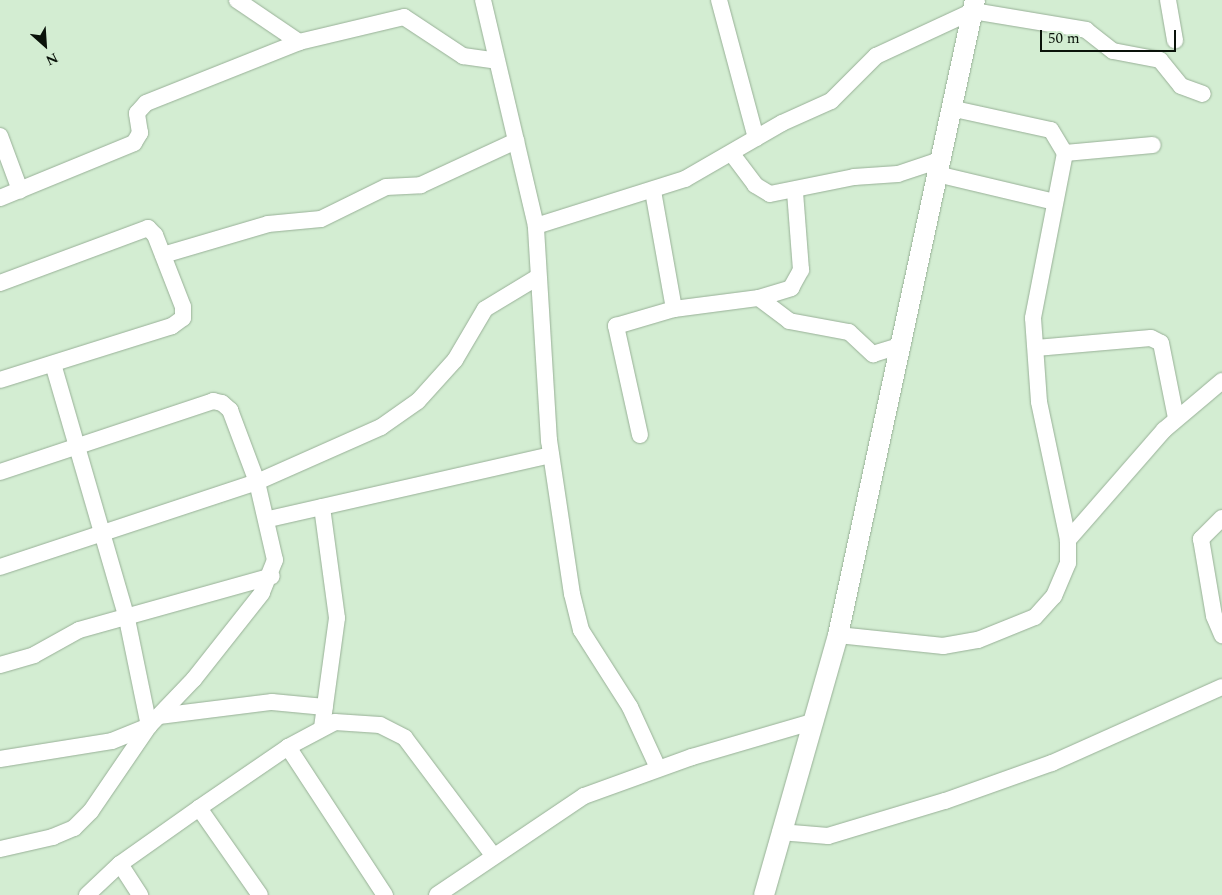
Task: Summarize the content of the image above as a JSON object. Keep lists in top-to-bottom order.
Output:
{
  "scale_bar": "50 m",
  "north": "bottom right"
}
